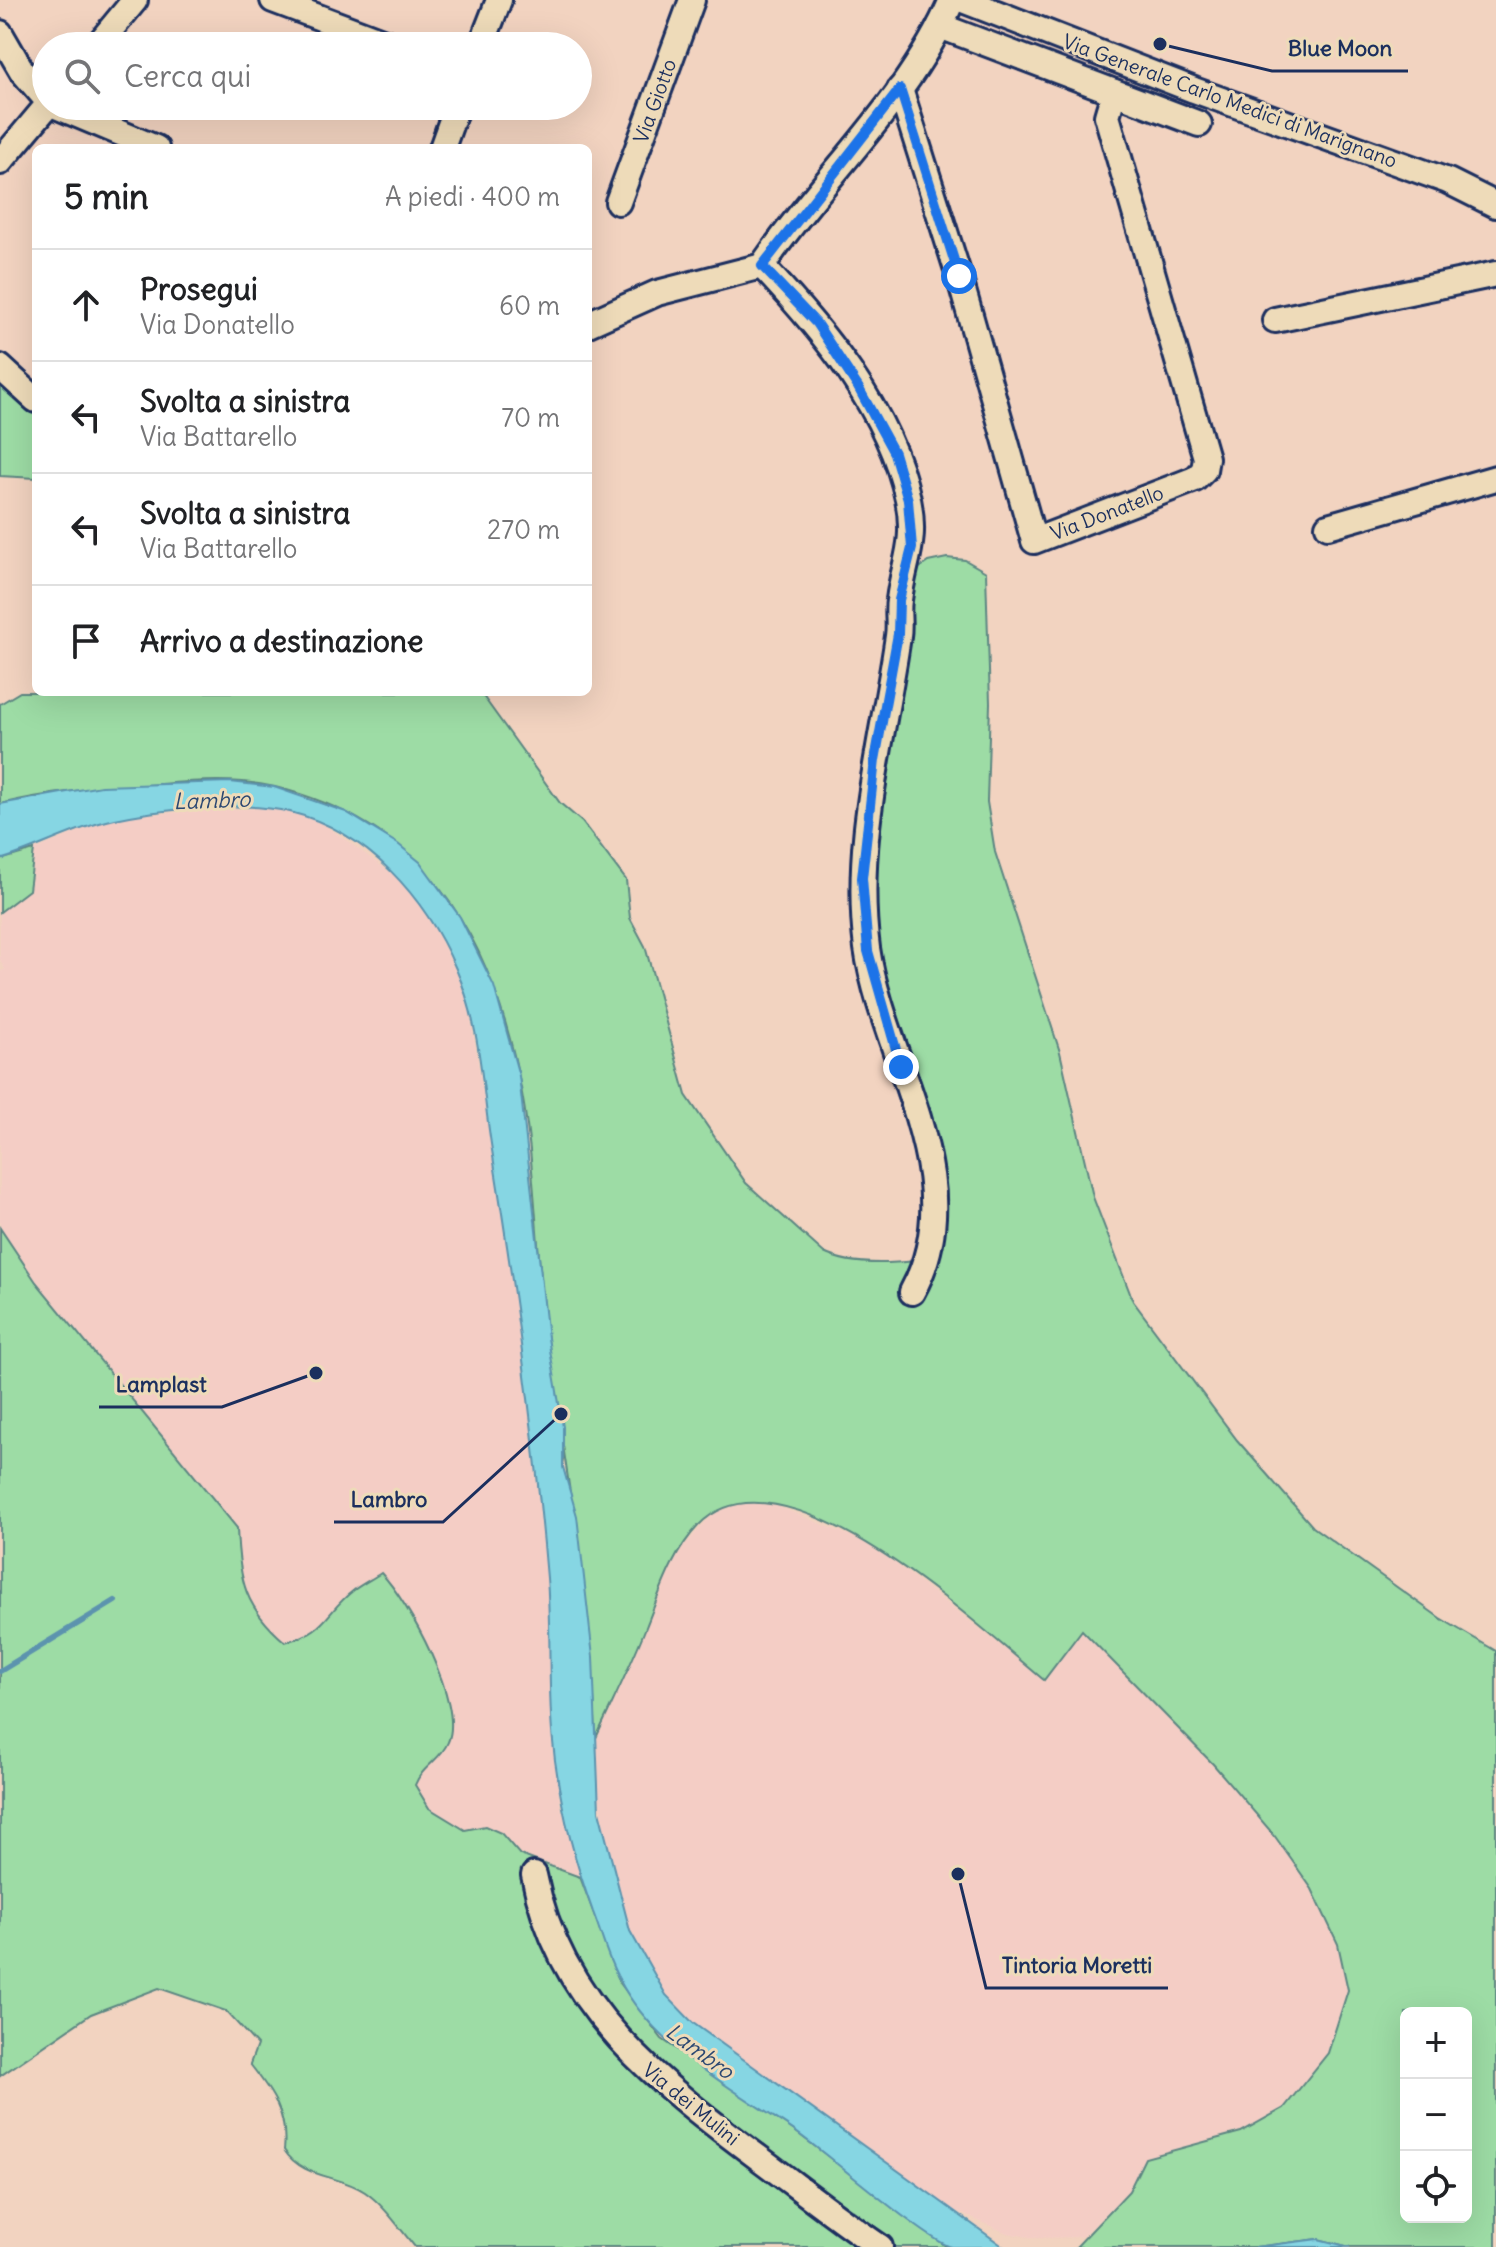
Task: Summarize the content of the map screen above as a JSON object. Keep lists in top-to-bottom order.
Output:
{
  "streets": {
    "street": [
      "Via Giotto",
      "Via Generale Carlo Medici di Marignano",
      "Via Donatello",
      "Via dei Mulini"
    ]
  },
  "crossings": [
    ["Via Generale Carlo Medici di Marignano", "Via Donatello"]
  ],
  "water": ["Lambro"],
  "places": [
    "Blue Moon",
    "Lamplast",
    "Lambro",
    "Tintoria Moretti"
  ],
  "page": {
    "search": "Cerca qui",
    "heading": ["5 min", "A piedi · 400 m"],
    "list": [
      ["Prosegui", "Via Donatello", "60 m"],
      ["Svolta a sinistra", "Via Battarello", "70 m"],
      ["Svolta a sinistra", "Via Battarello", "270 m"],
      "Arrivo a destinazione"
    ],
    "map_buttons": ["+", "−"]
  }
}
